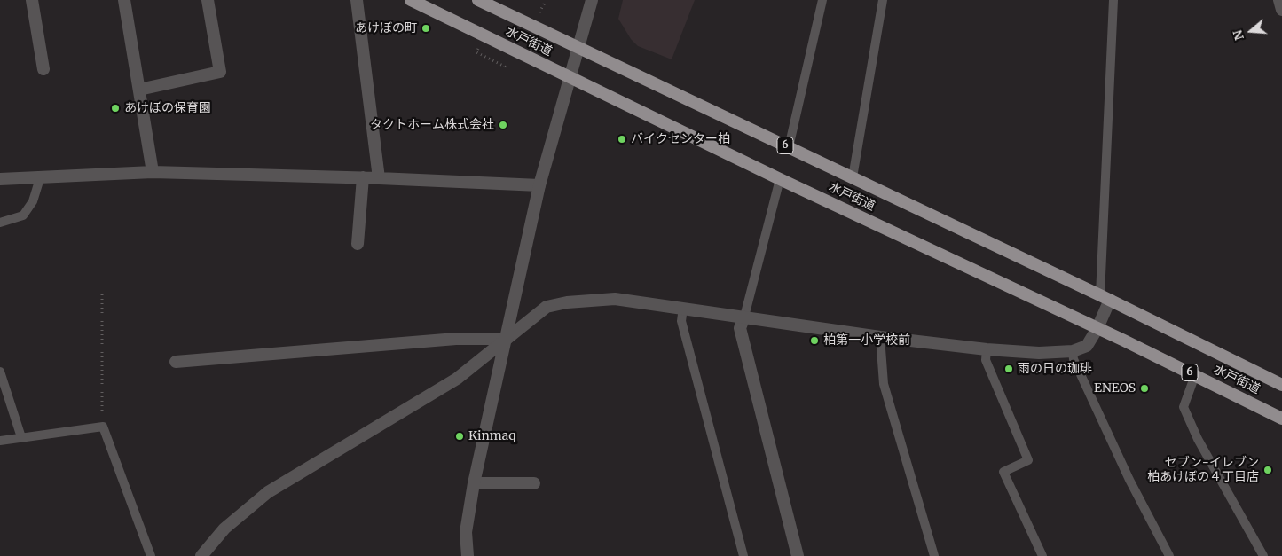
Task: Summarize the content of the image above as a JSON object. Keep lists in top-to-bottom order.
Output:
{
  "streets": {
    "highway": ["水戸街道", "6"]
  },
  "places": [
    "あけぼの町",
    "あけぼの保育園",
    "タクトホーム株式会社",
    "バイクセンター柏",
    "柏第一小学校前",
    "雨の日の珈琲",
    "ENEOS",
    "Kinmaq",
    "セブン-イレブン 柏あけぼの４丁目店"
  ],
  "north": "left"
}
